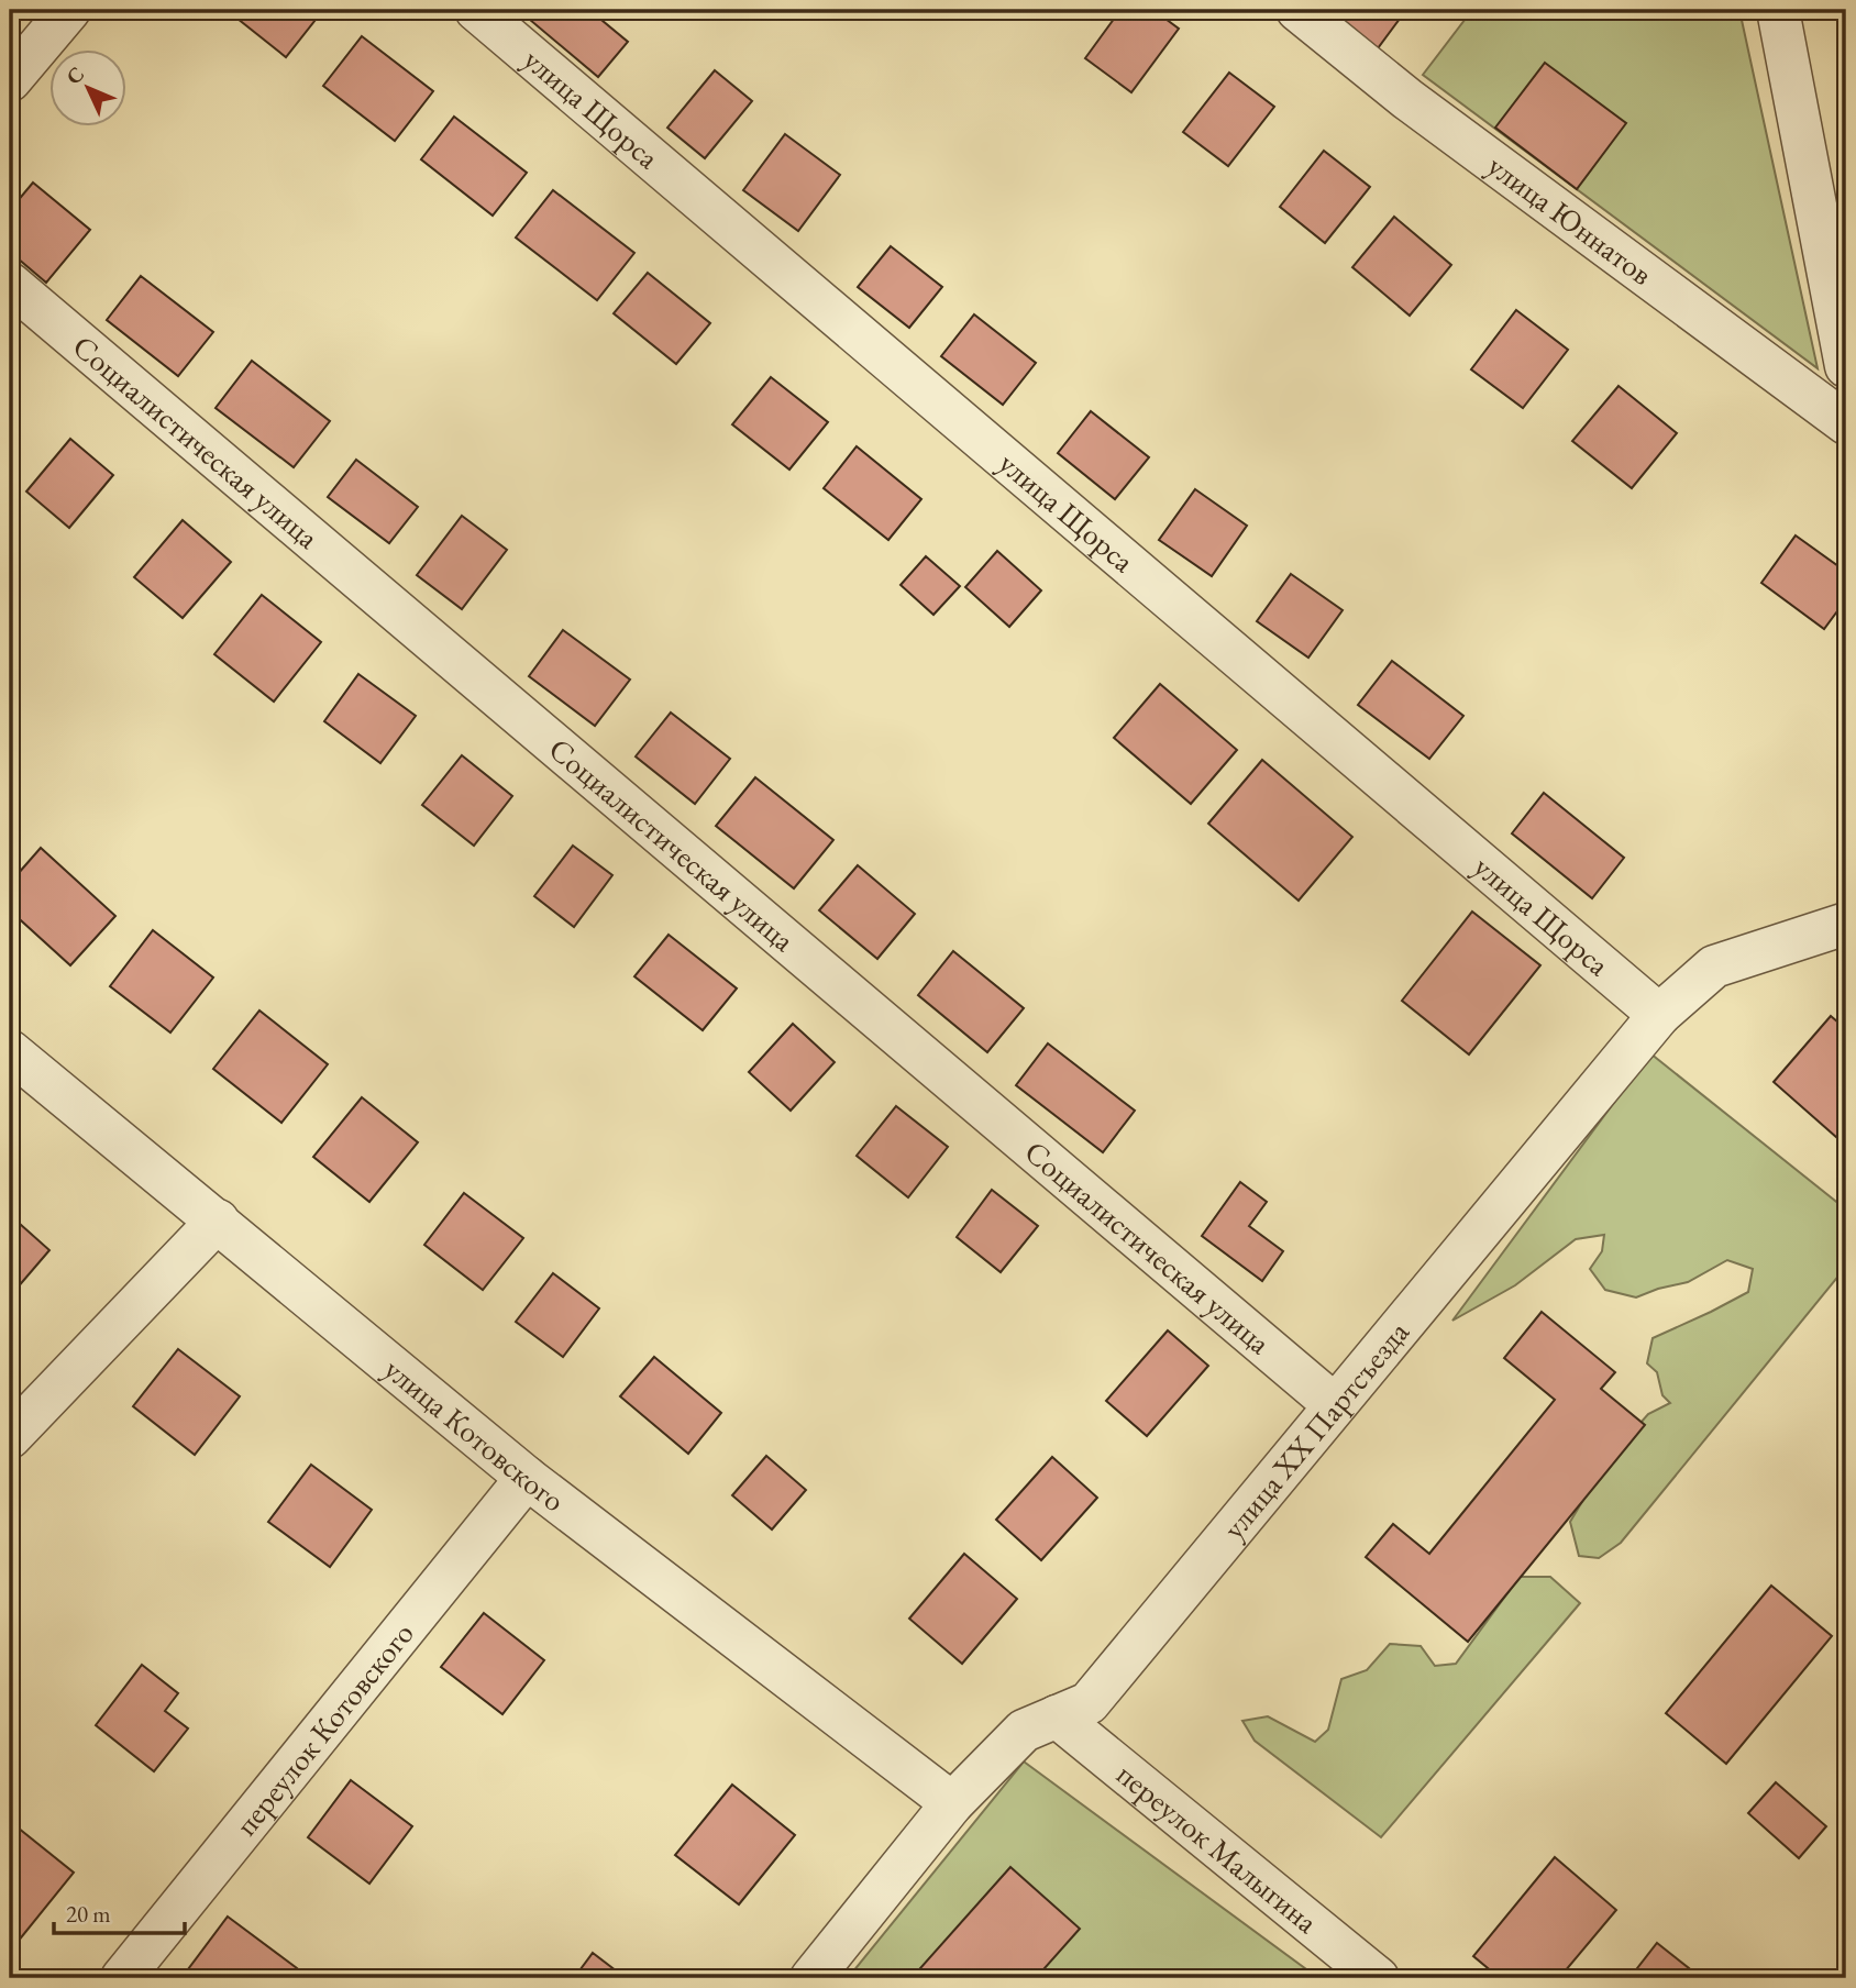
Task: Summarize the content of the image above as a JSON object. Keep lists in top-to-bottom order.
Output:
{
  "streets": {
    "street": [
      "улица Щорса",
      "улица Юннатов",
      "Социалистическая улица",
      "улица XX Партсъезда",
      "улица Котовского",
      "переулок Котовского",
      "переулок Малыгина"
    ]
  },
  "crossings": [
    ["улица Щорса", "улица XX Партсъезда"],
    ["Социалистическая улица", "улица XX Партсъезда"],
    ["улица XX Партсъезда", "улица Котовского"],
    ["улица XX Партсъезда", "переулок Малыгина"],
    ["улица Котовского", "переулок Котовского"]
  ],
  "scale_bar": "20 m",
  "north": "top left"
}
